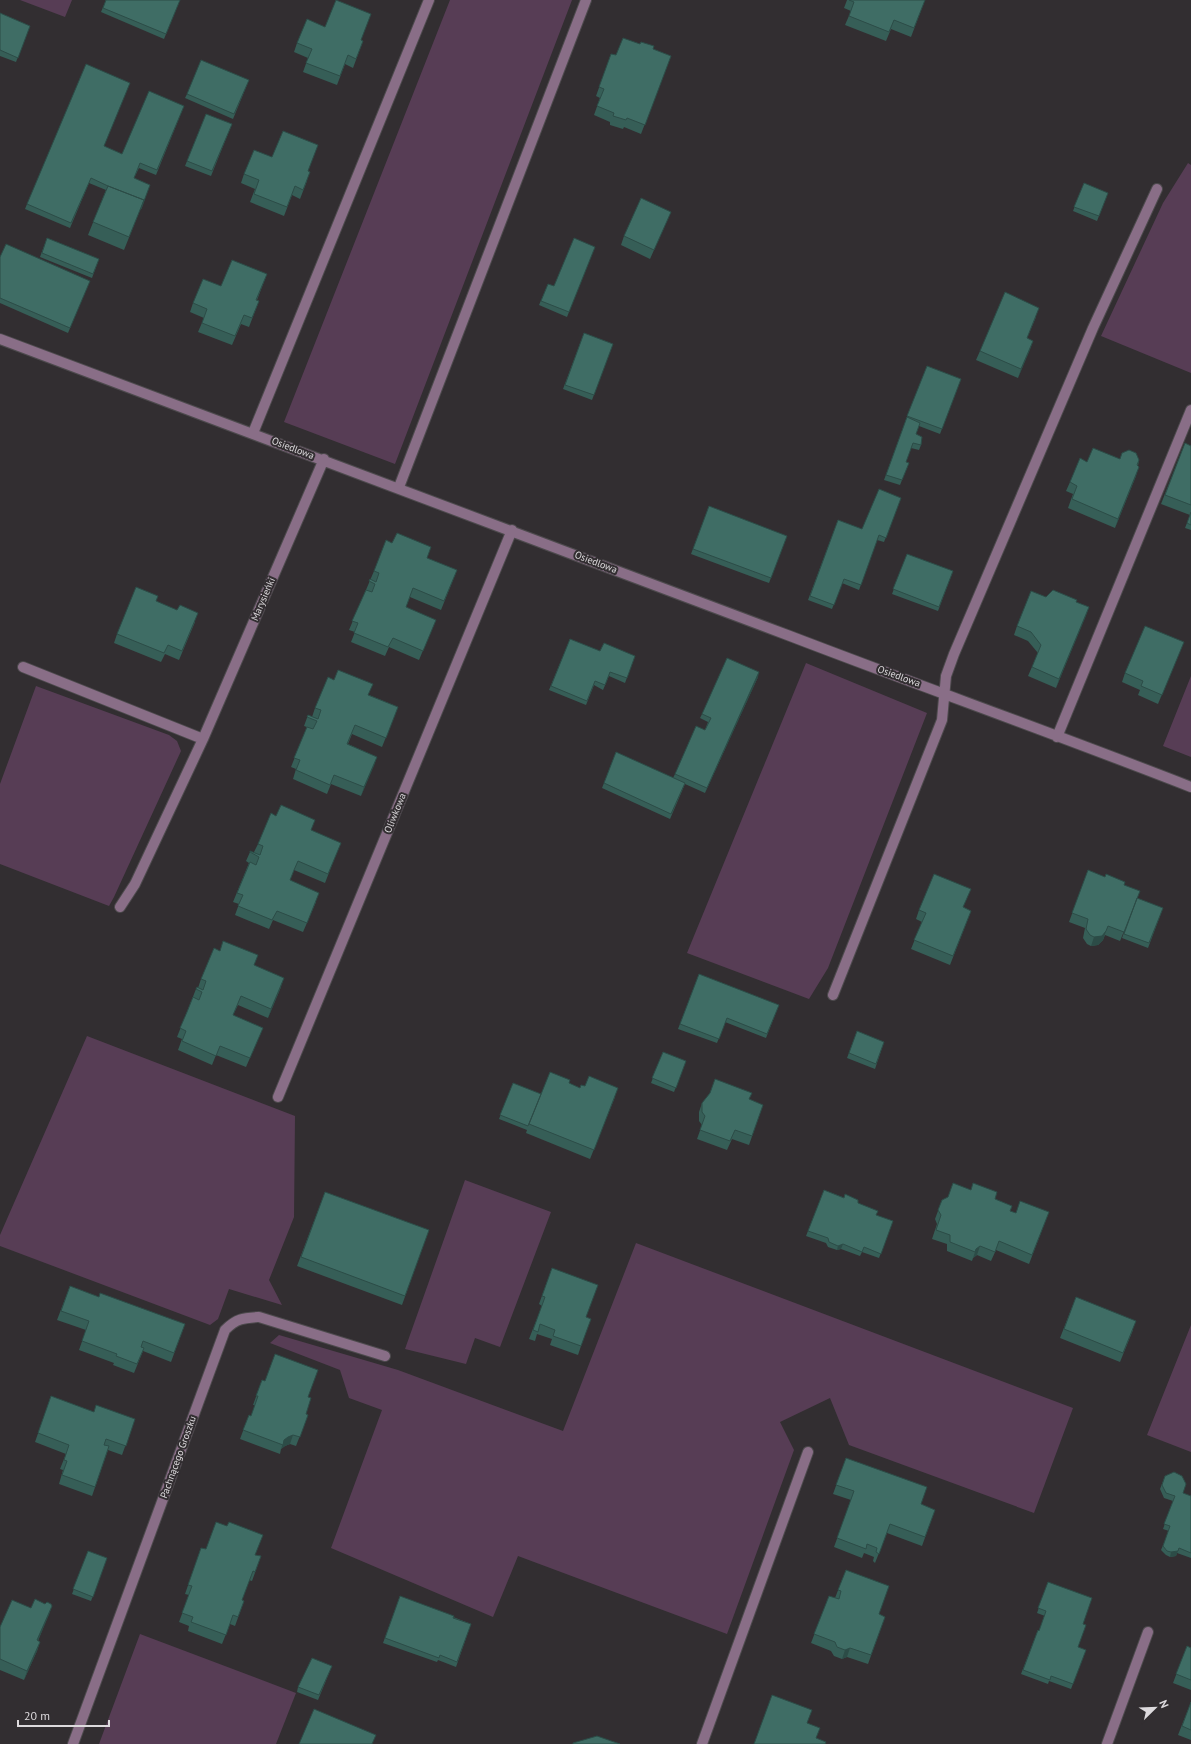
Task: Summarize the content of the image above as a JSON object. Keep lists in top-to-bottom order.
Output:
{
  "streets": {
    "street": [
      "Osiedlowa",
      "Marysieńki",
      "Oliwkowa",
      "Pachnącego Groszku"
    ]
  },
  "crossings": [
    ["Osiedlowa", "Marysieńki"],
    ["Osiedlowa", "Oliwkowa"]
  ],
  "scale_bar": "20 m",
  "north": "top right"
}
